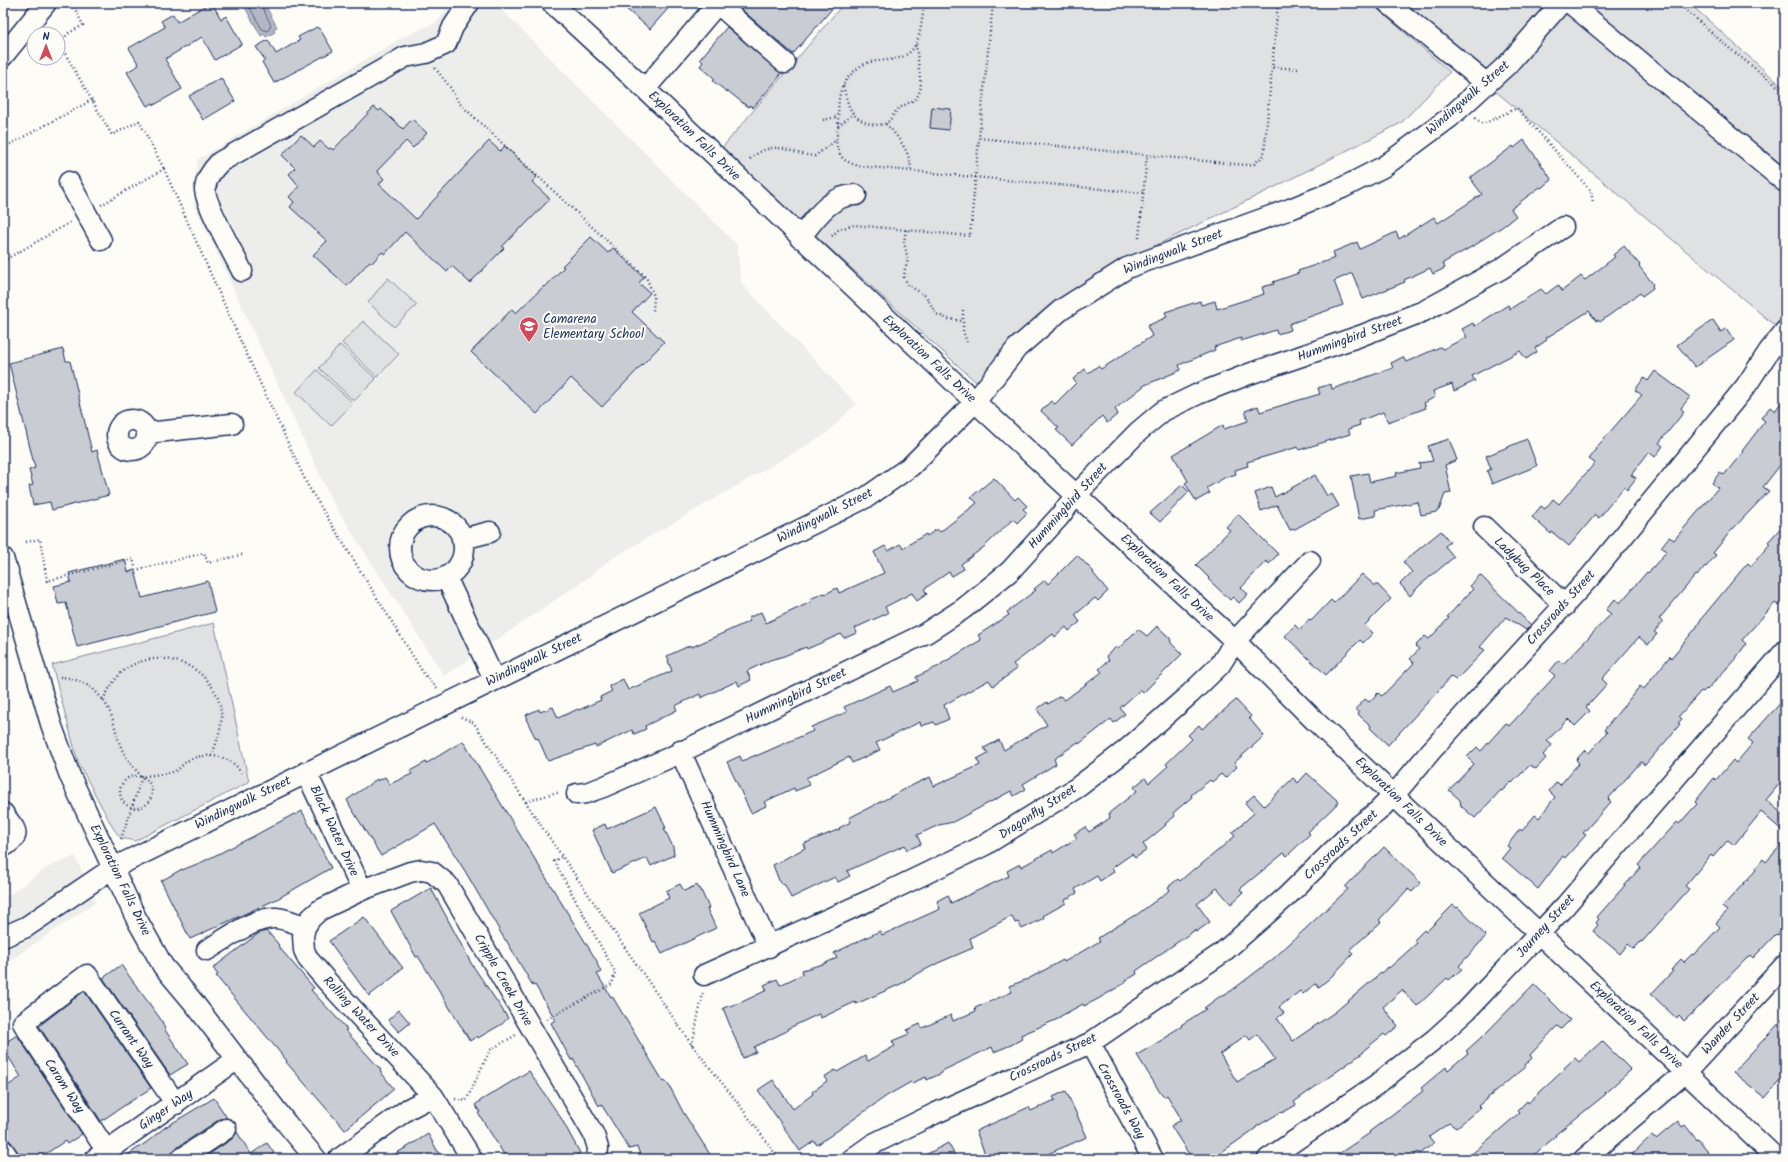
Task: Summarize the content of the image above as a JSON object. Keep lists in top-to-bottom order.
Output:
{
  "streets": {
    "street": [
      "Windingwalk Street",
      "Exploration Falls Drive",
      "Hummingbird Street",
      "Ladybug Place",
      "Crossroads Street",
      "Dragonfly Street",
      "Black Water Drive",
      "Hummingbird Lane",
      "Journey Street",
      "Cripple Creek Drive",
      "Rolling Water Drive",
      "Wander Street",
      "Currant Way",
      "Carom Way",
      "Crossroads Way",
      "Ginger Way"
    ]
  },
  "crossings": [
    ["Windingwalk Street", "Exploration Falls Drive"],
    ["Windingwalk Street", "Black Water Drive"],
    ["Exploration Falls Drive", "Hummingbird Street"],
    ["Exploration Falls Drive", "Crossroads Street"],
    ["Exploration Falls Drive", "Dragonfly Street"],
    ["Exploration Falls Drive", "Journey Street"],
    ["Exploration Falls Drive", "Wander Street"],
    ["Exploration Falls Drive", "Ginger Way"],
    ["Hummingbird Street", "Hummingbird Lane"],
    ["Ladybug Place", "Crossroads Street"],
    ["Crossroads Street", "Crossroads Way"],
    ["Dragonfly Street", "Hummingbird Lane"],
    ["Black Water Drive", "Cripple Creek Drive"],
    ["Currant Way", "Carom Way"],
    ["Currant Way", "Ginger Way"],
    ["Carom Way", "Ginger Way"]
  ],
  "places": {
    "school or university": ["Camarena Elementary School"]
  },
  "north": "top"
}
